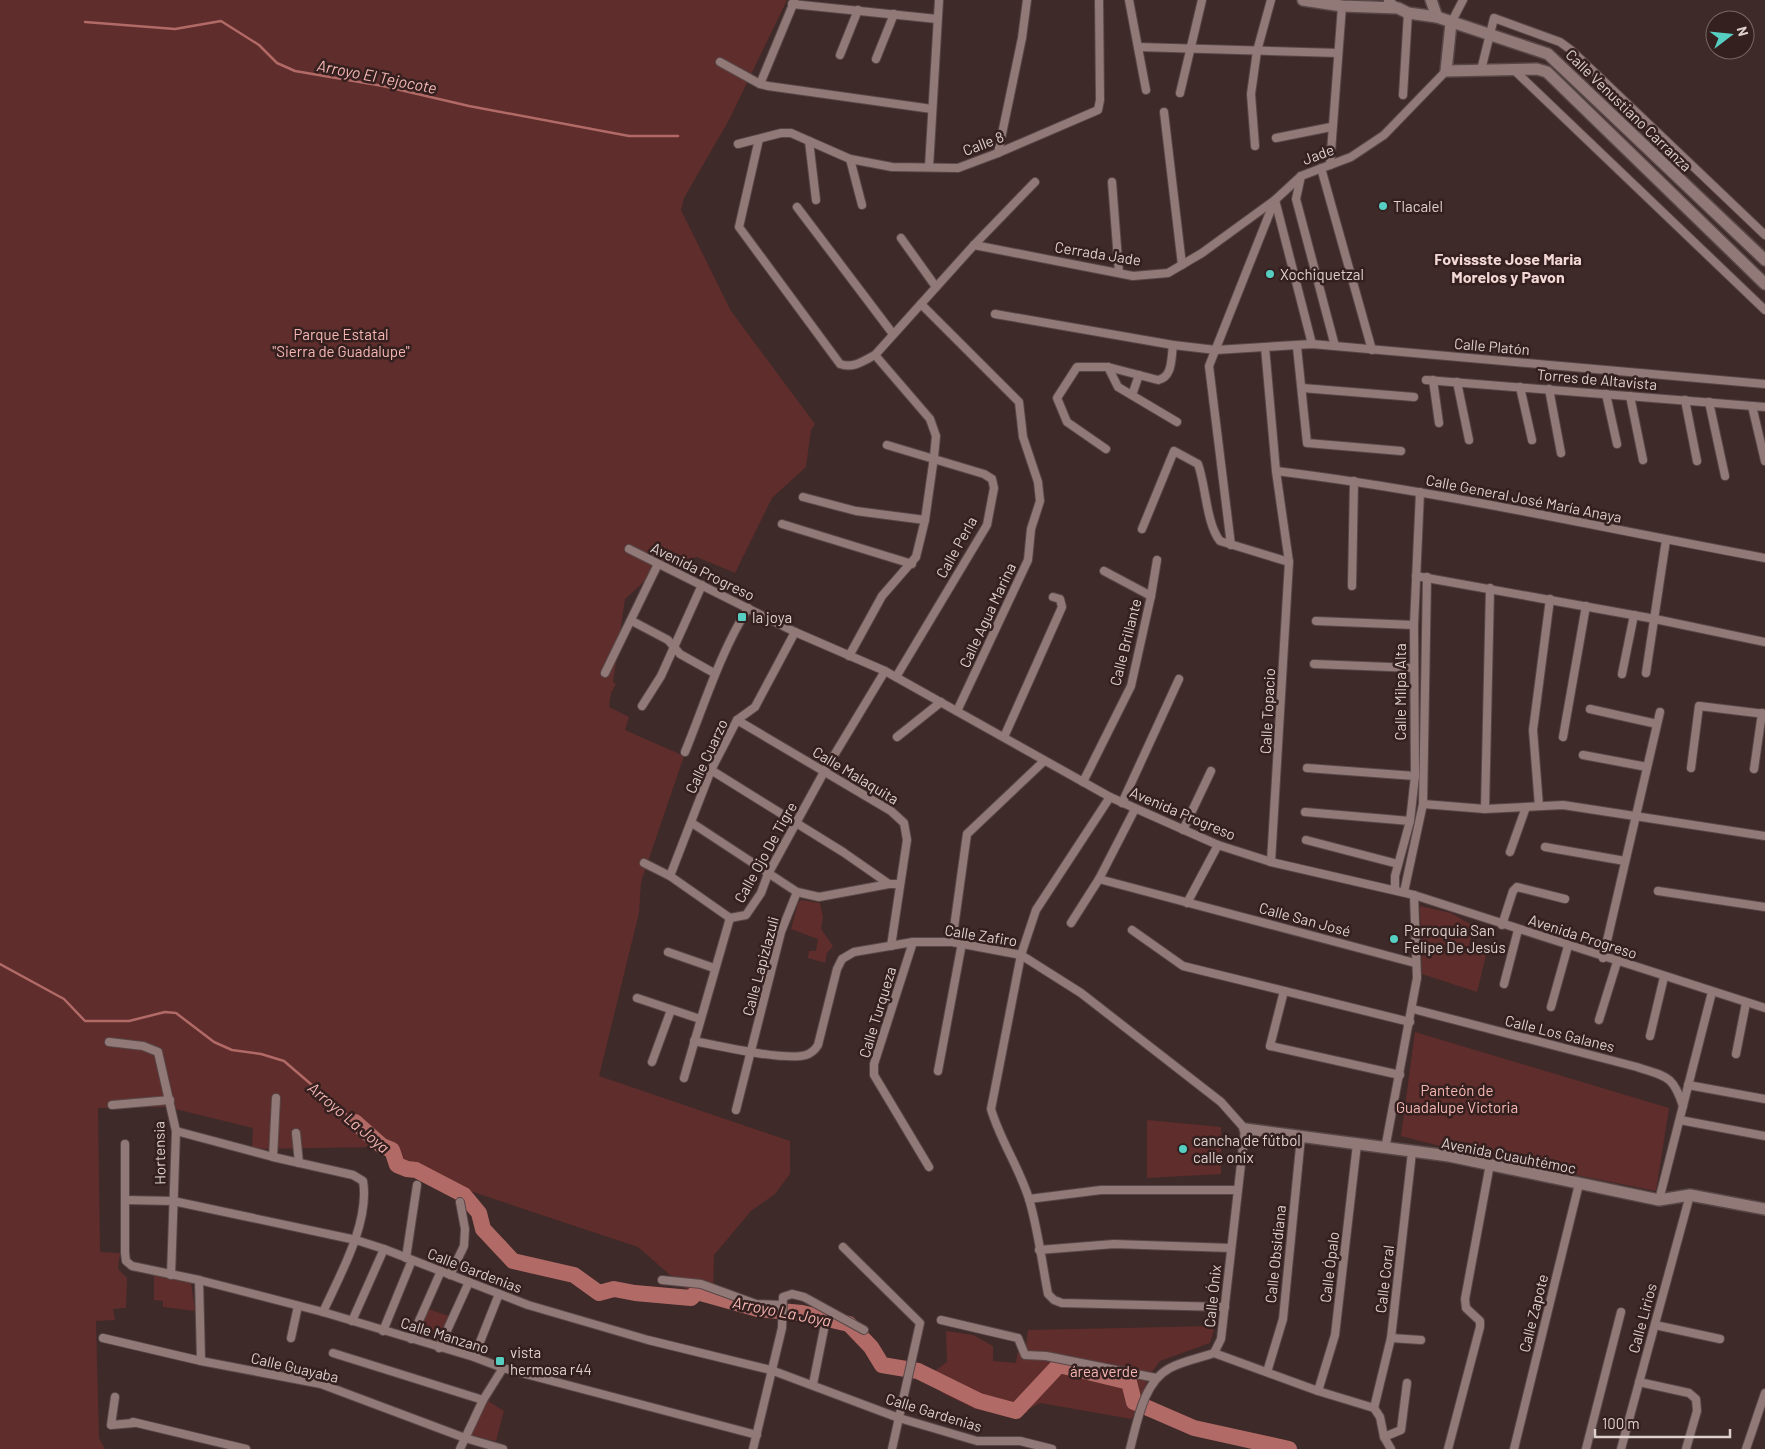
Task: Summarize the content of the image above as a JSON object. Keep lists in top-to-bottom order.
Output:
{
  "streets": {
    "street": [
      "Calle Venustiano Carranza",
      "Calle 8",
      "Jade",
      "Cerrada Jade",
      "Calle Platón",
      "Torres de Altavista",
      "Calle General José María Anaya",
      "Calle Perla",
      "Avenida Progreso",
      "Calle Agua Marina",
      "Calle Brillante",
      "Calle Milpa Alta",
      "Calle Topacio",
      "Calle Cuarzo",
      "Calle Malaquita",
      "Calle Ojo De Tigre",
      "Calle San José",
      "Calle Zafiro",
      "Calle Lapizlazuli",
      "Calle Turqueza",
      "Calle Los Galanes",
      "Hortensia",
      "Avenida Cuauhtémoc",
      "Calle Obsidiana",
      "Calle Ópalo",
      "Calle Gardenias",
      "Calle Coral",
      "Calle Ónix",
      "Calle Zapote",
      "Calle Lirios",
      "Calle Manzano",
      "Calle Guayaba"
    ]
  },
  "crossings": [
    ["Calle Venustiano Carranza", "Jade"],
    ["Jade", "Cerrada Jade"],
    ["Calle Platón", "Calle Topacio"],
    ["Calle General José María Anaya", "Calle Milpa Alta"],
    ["Calle General José María Anaya", "Calle Topacio"],
    ["Calle Perla", "Avenida Progreso"],
    ["Avenida Progreso", "Calle Agua Marina"],
    ["Avenida Progreso", "Calle Brillante"],
    ["Avenida Progreso", "Calle Milpa Alta"],
    ["Avenida Progreso", "Calle Topacio"],
    ["Avenida Progreso", "Calle Cuarzo"],
    ["Avenida Progreso", "Calle Ojo De Tigre"],
    ["Calle Cuarzo", "Calle Malaquita"],
    ["Calle Malaquita", "Calle Ojo De Tigre"],
    ["Calle Malaquita", "Calle Zafiro"],
    ["Calle Zafiro", "Calle Lapizlazuli"],
    ["Calle Zafiro", "Calle Turqueza"],
    ["Calle Zafiro", "Avenida Cuauhtémoc"],
    ["Calle Zafiro", "Calle Ónix"],
    ["Hortensia", "Calle Gardenias"],
    ["Hortensia", "Calle Manzano"],
    ["Avenida Cuauhtémoc", "Calle Obsidiana"],
    ["Avenida Cuauhtémoc", "Calle Ópalo"],
    ["Avenida Cuauhtémoc", "Calle Coral"],
    ["Avenida Cuauhtémoc", "Calle Ónix"],
    ["Avenida Cuauhtémoc", "Calle Zapote"],
    ["Avenida Cuauhtémoc", "Calle Lirios"],
    ["Calle Gardenias", "Calle Manzano"]
  ],
  "districts": ["Fovissste Jose Maria Morelos y Pavon"],
  "water": ["Arroyo El Tejocote", "Arroyo La Joya"],
  "parks": ["Parque Estatal \"Sierra de Guadalupe\"", "Panteón de Guadalupe Victoria", "área verde"],
  "places": {
    "other": [
      "Tlacalel",
      "Xochiquetzal",
      "Parroquia San Felipe De Jesús",
      "cancha de fútbol calle onix"
    ],
    "transit": ["la joya", "vista hermosa r44"]
  },
  "scale_bar": "100 m",
  "north": "right"
}
